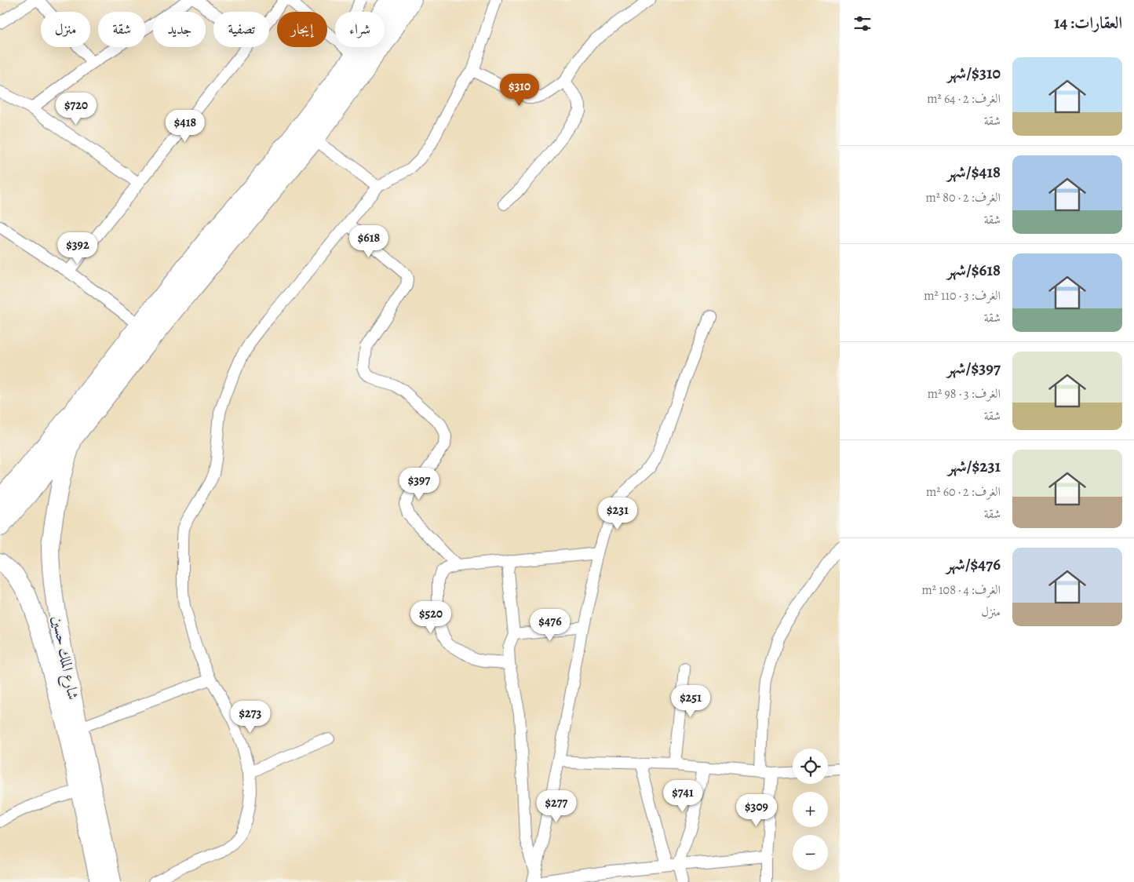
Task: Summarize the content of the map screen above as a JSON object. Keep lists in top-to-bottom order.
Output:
{
  "streets": {
    "main road": ["شارع الملك حسين"]
  },
  "page": {
    "heading": "العقارات: 14",
    "chip": [
      "شراء",
      "إيجار",
      "تصفية",
      "جديد",
      "شقة",
      "منزل"
    ],
    "list": [
      {
        "name": "$310/شهر",
        "note": "الغرف: 2 · 64 m² · شقة"
      },
      {
        "name": "$418/شهر",
        "note": "الغرف: 2 · 80 m² · شقة"
      },
      {
        "name": "$618/شهر",
        "note": "الغرف: 3 · 110 m² · شقة"
      },
      {
        "name": "$397/شهر",
        "note": "الغرف: 3 · 98 m² · شقة"
      },
      {
        "name": "$231/شهر",
        "note": "الغرف: 2 · 60 m² · شقة"
      },
      {
        "name": "$476/شهر",
        "note": "الغرف: 4 · 108 m² · منزل"
      }
    ],
    "price": [
      "$310",
      "$720",
      "$418",
      "$618",
      "$392",
      "$397",
      "$231",
      "$520",
      "$476",
      "$251",
      "$273",
      "$741",
      "$277",
      "$309"
    ],
    "map_buttons": ["+", "−"]
  }
}
